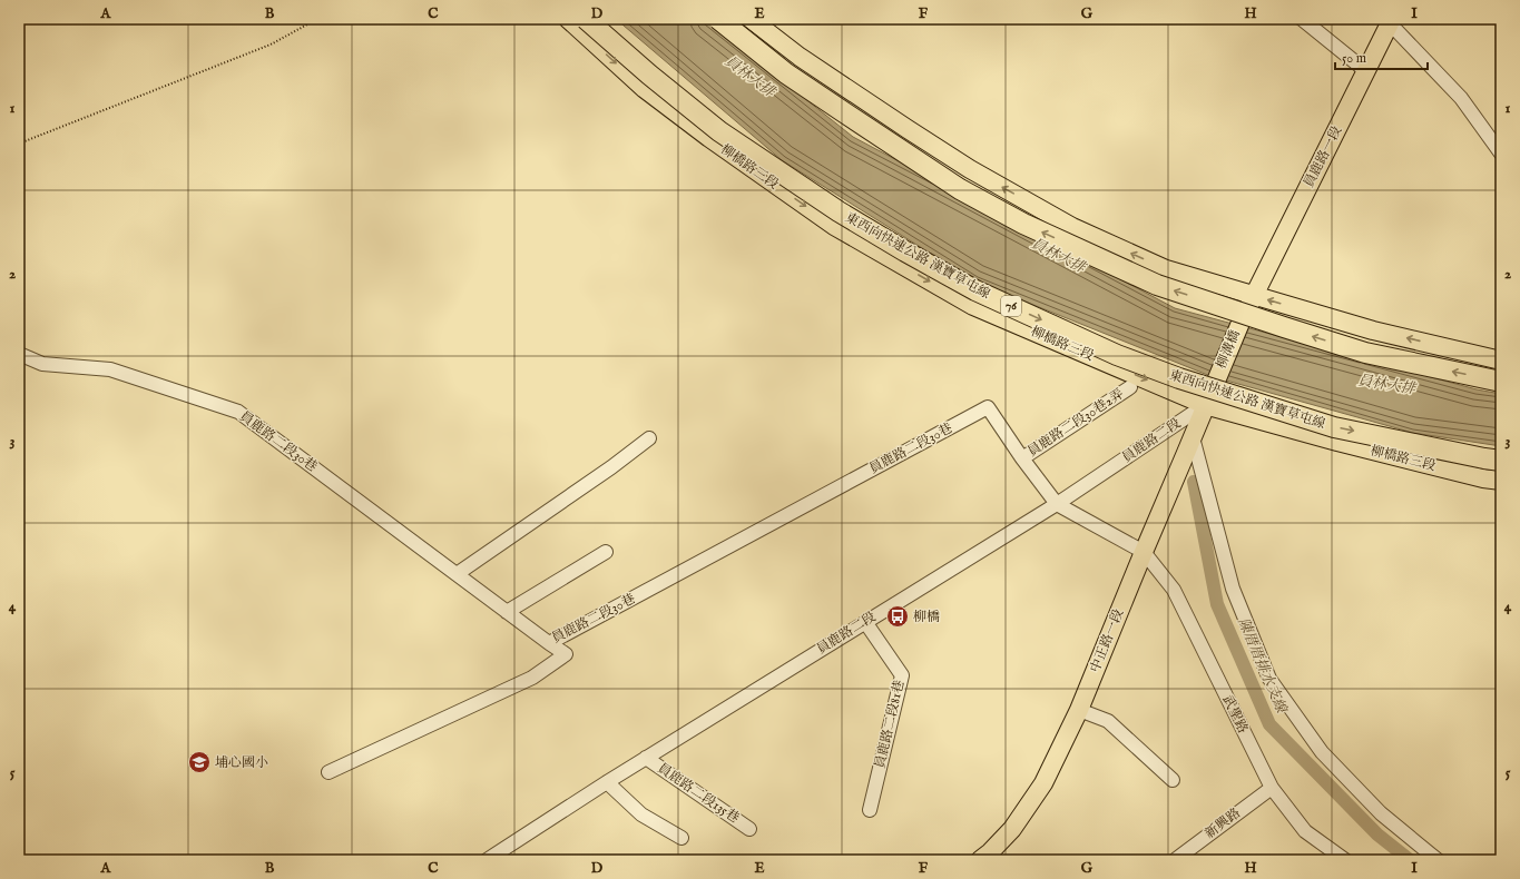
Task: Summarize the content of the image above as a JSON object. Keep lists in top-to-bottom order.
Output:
{
  "streets": {
    "highway": ["東西向快速公路 漢寶草屯線", "76"],
    "main road": [
      "員鹿路一段",
      "柳橋路三段",
      "柳溝橋",
      "中正路一段"
    ],
    "street": [
      "員鹿路二段30巷2弄",
      "員鹿路二段",
      "員鹿路二段30巷",
      "武聖路",
      "員鹿路二段81巷",
      "員鹿路二段135巷",
      "新興路"
    ]
  },
  "crossings": [
    ["員鹿路一段", "柳溝橋"],
    ["柳橋路三段", "柳溝橋"],
    ["柳橋路三段", "員鹿路二段"],
    ["柳橋路三段", "中正路一段"],
    ["柳溝橋", "員鹿路二段"],
    ["柳溝橋", "中正路一段"],
    ["員鹿路二段30巷2弄", "員鹿路二段30巷"],
    ["員鹿路二段", "員鹿路二段30巷"],
    ["員鹿路二段", "中正路一段"],
    ["員鹿路二段", "員鹿路二段81巷"],
    ["員鹿路二段", "員鹿路二段135巷"],
    ["員鹿路二段30巷", "中正路一段"],
    ["員鹿路二段30巷", "武聖路"],
    ["中正路一段", "武聖路"],
    ["武聖路", "新興路"]
  ],
  "water": ["員林大排", "陳厝厝排水支線"],
  "places": {
    "bus stop": ["柳橋"],
    "school or university": ["埔心國小"]
  },
  "scale_bar": "50 m",
  "grid": {
    "columns": [
      "A",
      "B",
      "C",
      "D",
      "E",
      "F",
      "G",
      "H",
      "I"
    ],
    "rows": [
      "1",
      "2",
      "3",
      "4",
      "5"
    ]
  }
}
